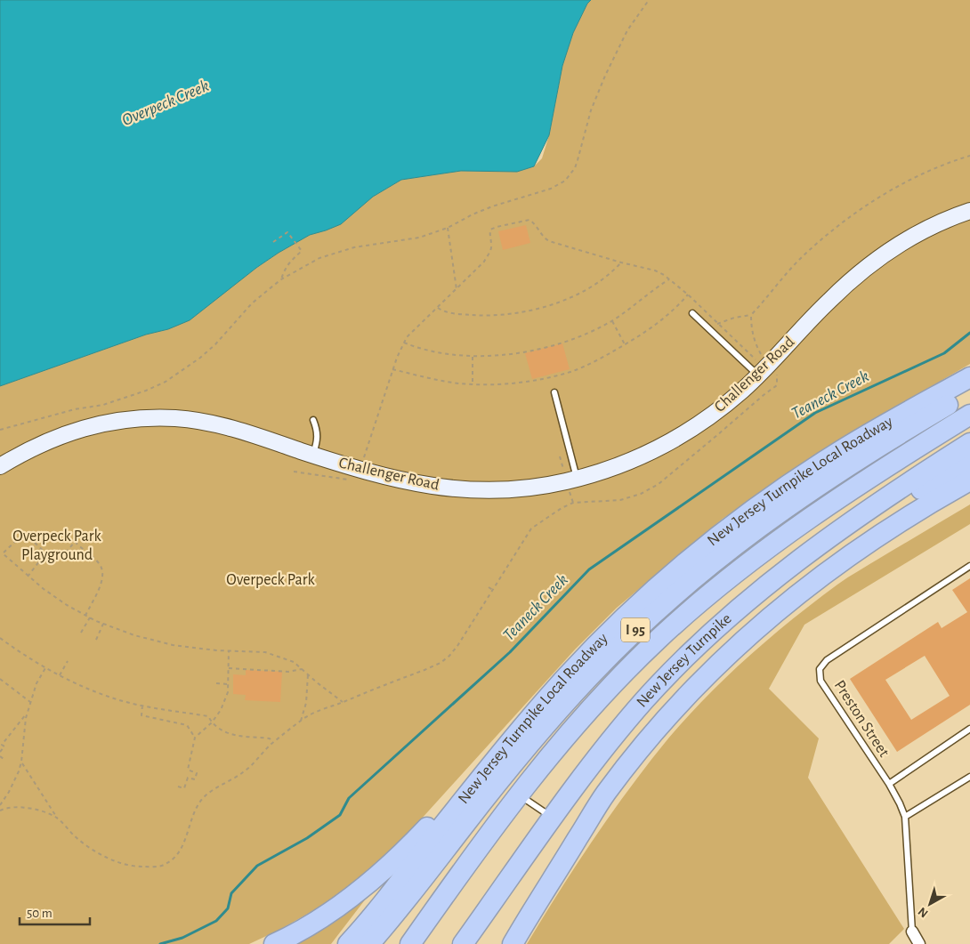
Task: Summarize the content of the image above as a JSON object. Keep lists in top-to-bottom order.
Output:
{
  "streets": {
    "highway": ["New Jersey Turnpike Local Roadway", "I 95", "New Jersey Turnpike"],
    "street": ["Challenger Road"],
    "lane": ["Preston Street"]
  },
  "water": ["Overpeck Creek", "Teaneck Creek"],
  "parks": ["Overpeck Park Playground", "Overpeck Park"],
  "scale_bar": "50 m",
  "north": "bottom left"
}
